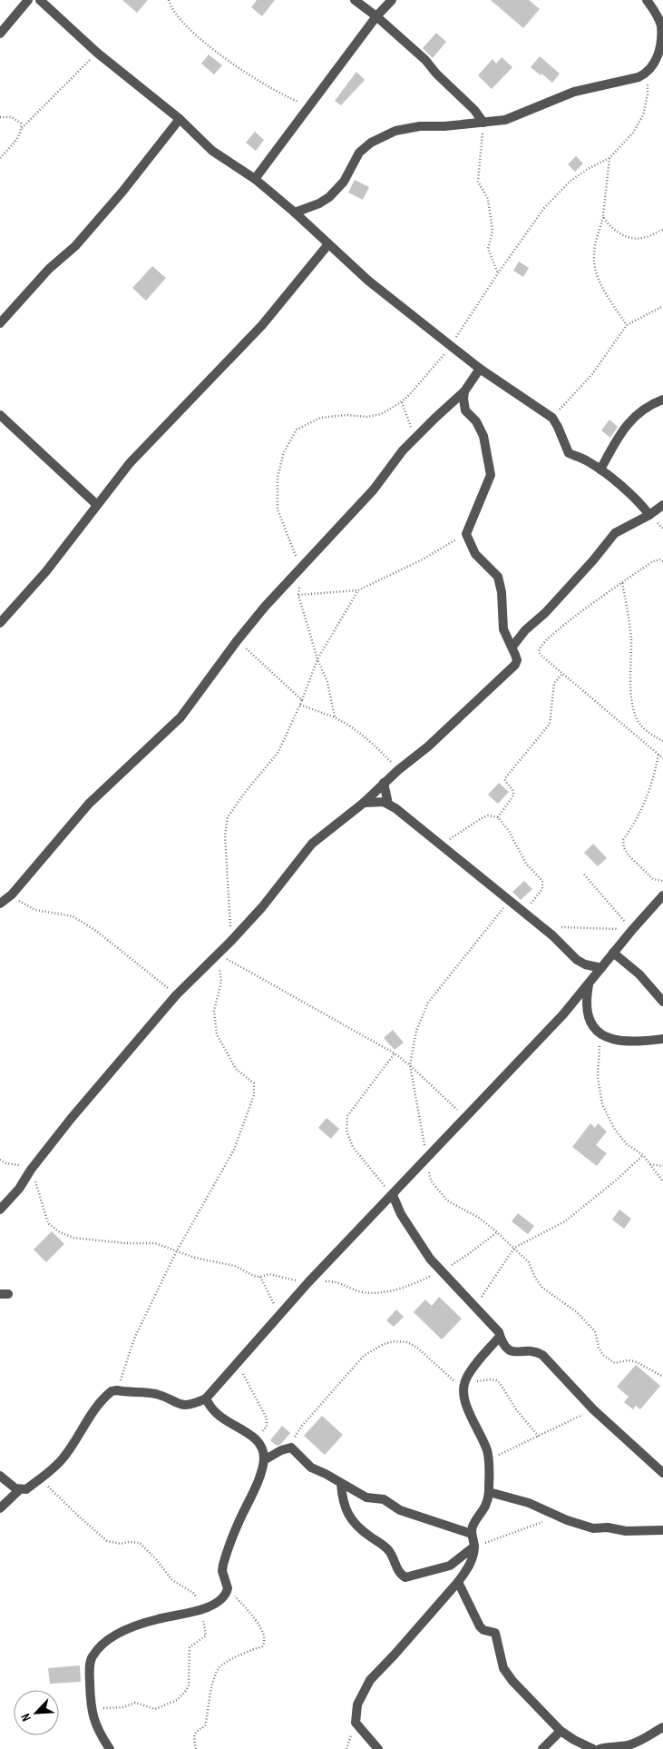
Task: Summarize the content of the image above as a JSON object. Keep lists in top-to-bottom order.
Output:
{
  "north": "bottom left"
}
